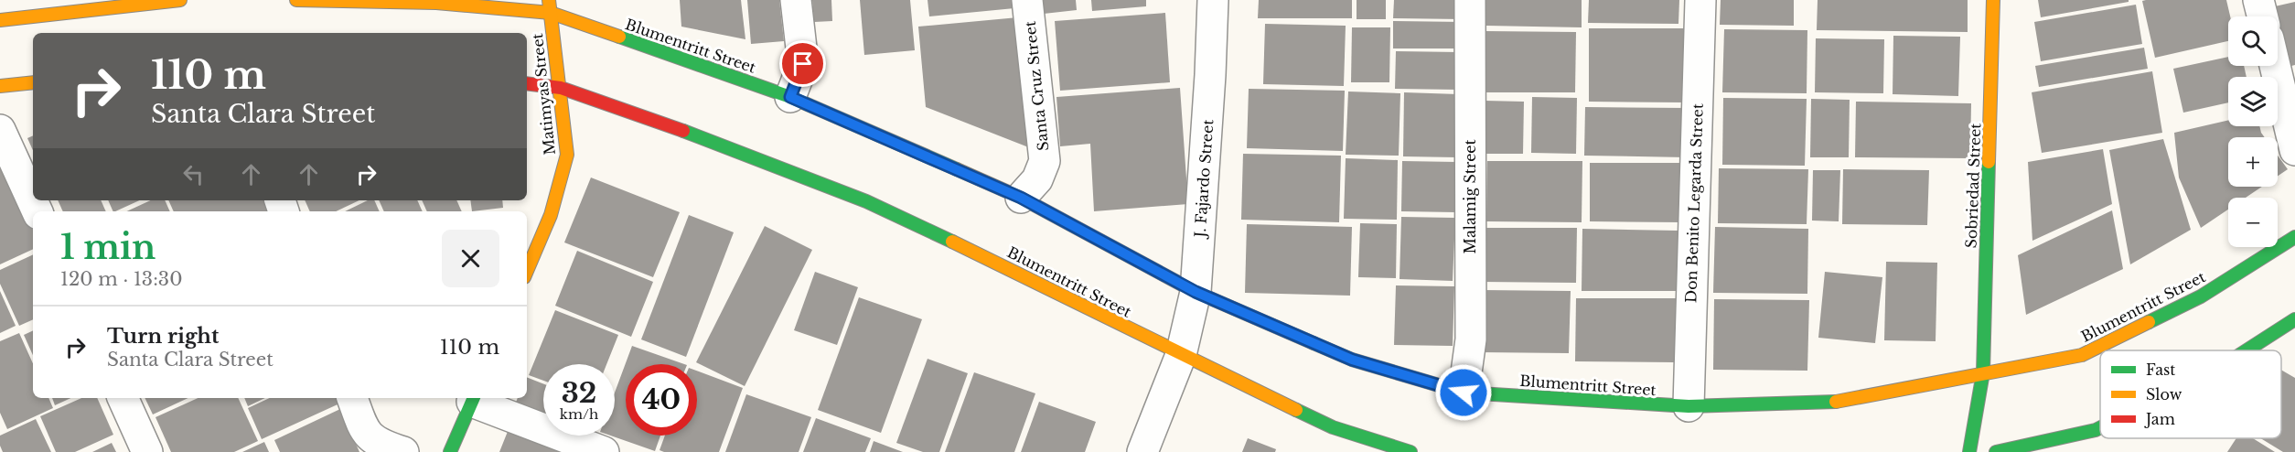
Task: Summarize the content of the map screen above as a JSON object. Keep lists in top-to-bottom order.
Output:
{
  "streets": {
    "street": [
      "Blumentritt Street",
      "Santa Cruz Street",
      "Matimyas Street",
      "J. Fajardo Street",
      "Sobriedad Street",
      "Malamig Street",
      "Don Benito Legarda Street"
    ]
  },
  "crossings": [
    ["Blumentritt Street", "Santa Cruz Street"],
    ["Blumentritt Street", "Matimyas Street"],
    ["Blumentritt Street", "J. Fajardo Street"],
    ["Blumentritt Street", "Sobriedad Street"],
    ["Blumentritt Street", "Malamig Street"],
    ["Blumentritt Street", "Don Benito Legarda Street"]
  ],
  "legend": ["Fast", "Slow", "Jam"],
  "page": {
    "map_buttons": ["+", "−"],
    "turn": ["110 m", "Santa Clara Street"],
    "heading": ["1 min", "120 m · 13:30"],
    "list": [
      {
        "name": "Turn right",
        "note": "Santa Clara Street",
        "value": "110 m"
      }
    ],
    "speed": "32 km/h",
    "limit": "40"
  }
}
